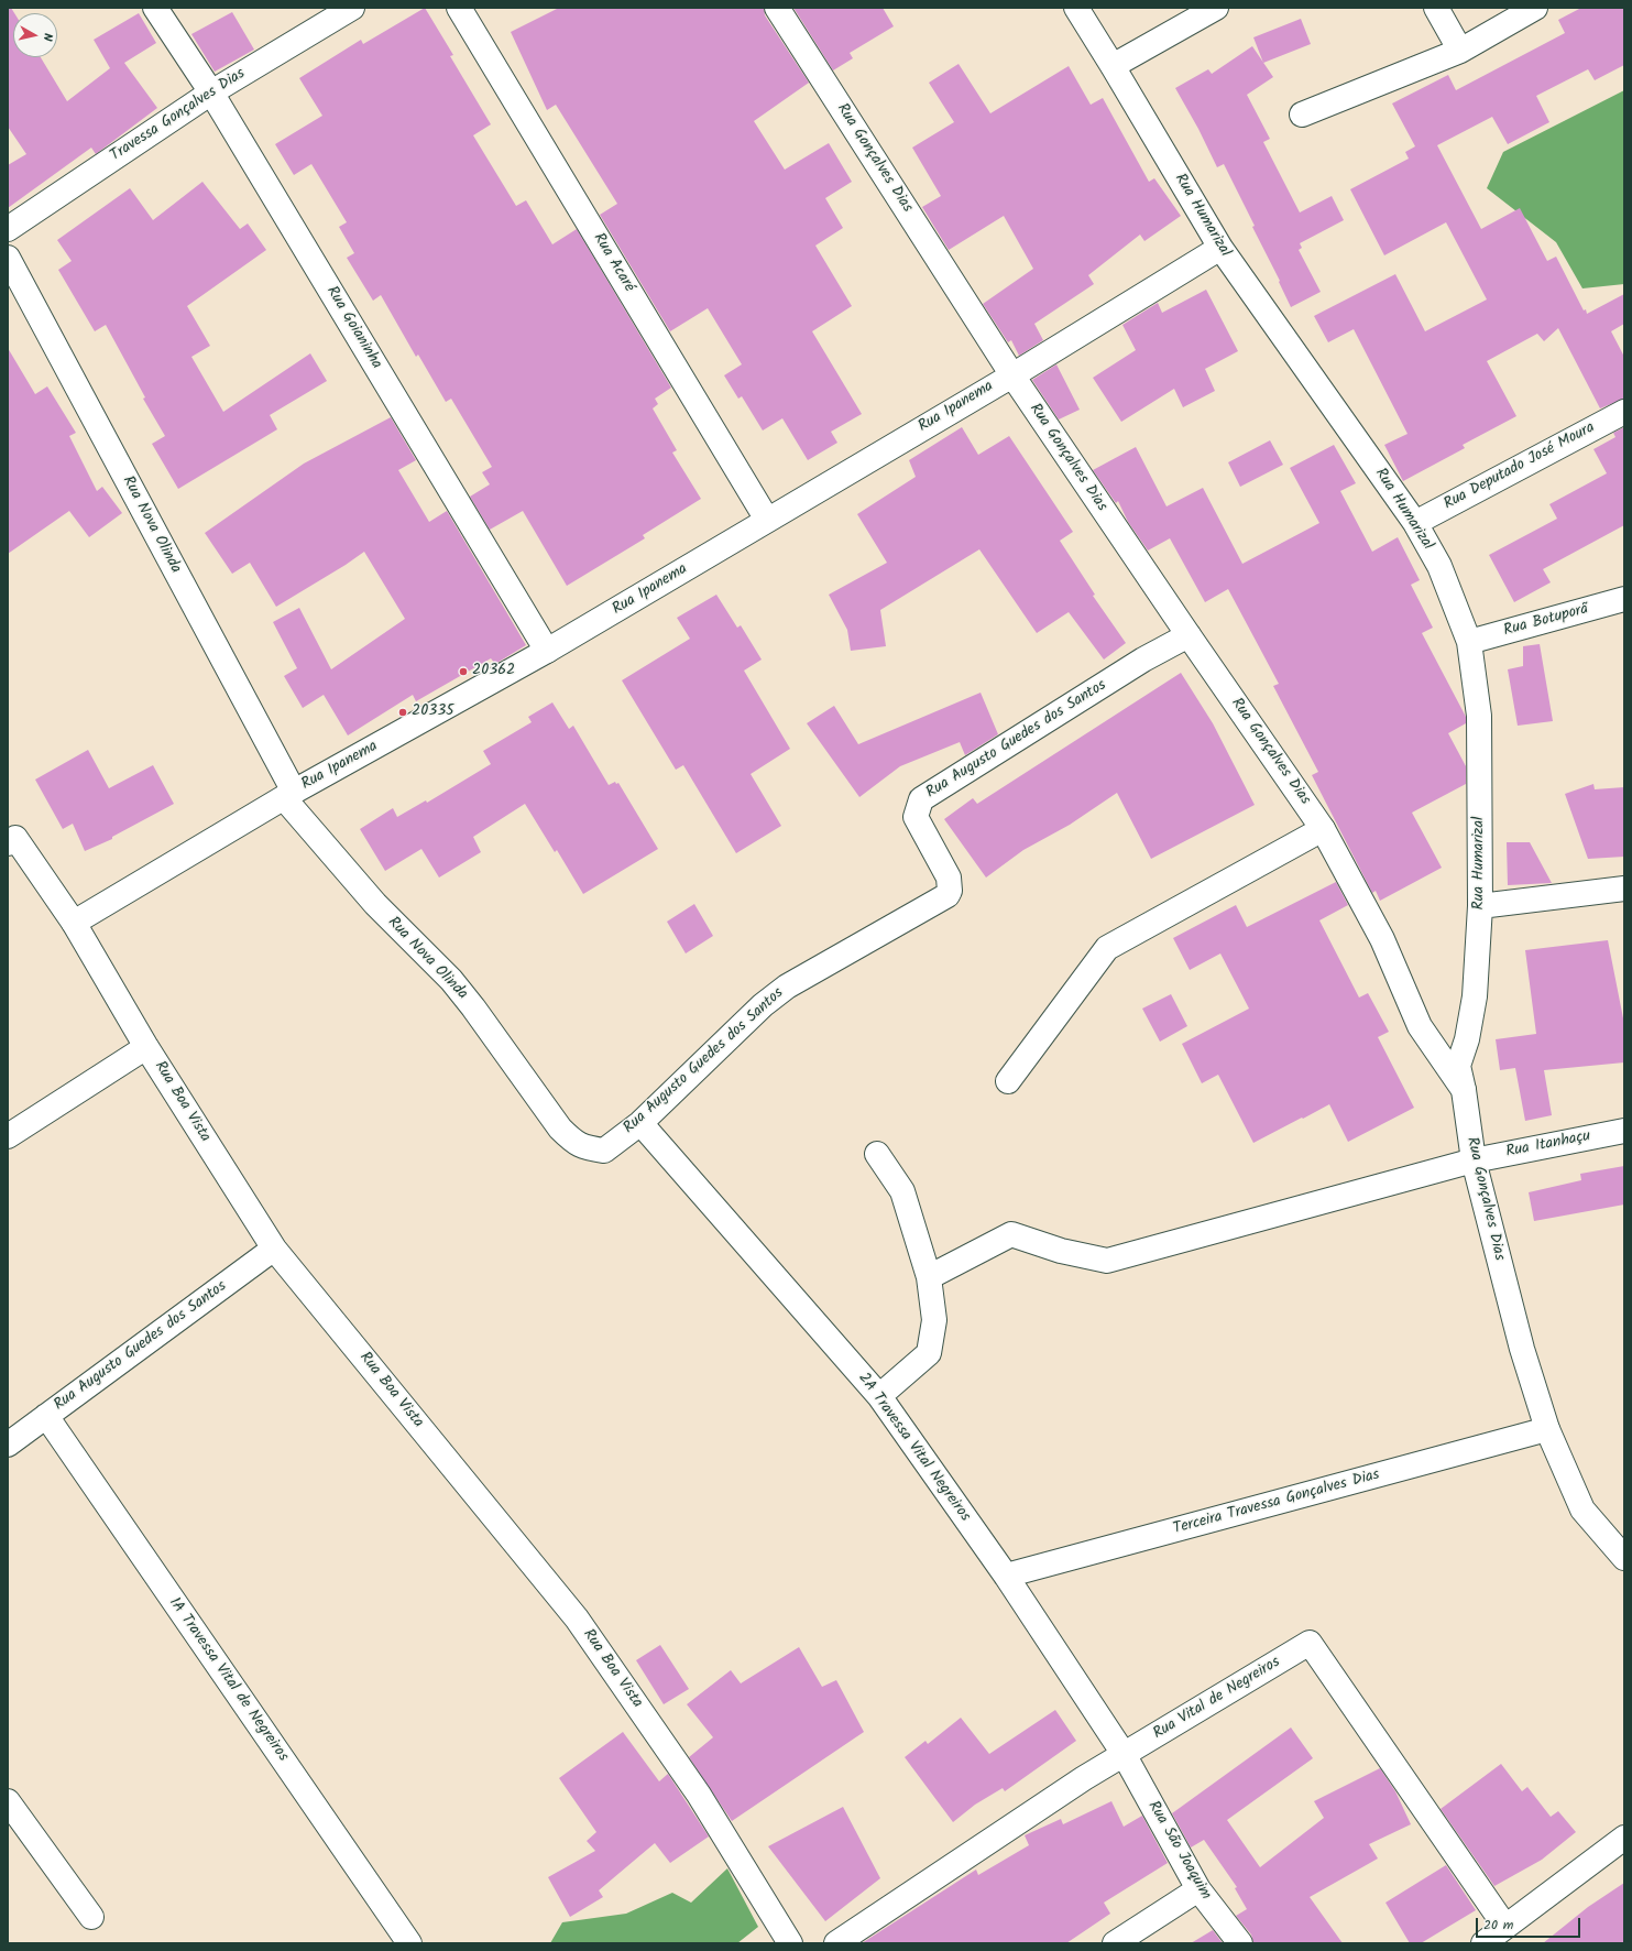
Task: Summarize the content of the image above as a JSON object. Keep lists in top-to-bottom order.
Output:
{
  "streets": {
    "street": [
      "Travessa Gonçalves Dias",
      "Rua Gonçalves Dias",
      "Rua Humarizal",
      "Rua Acaré",
      "Rua Goianinha",
      "Rua Ipanema",
      "Rua Deputado José Moura",
      "Rua Nova Olinda",
      "Rua Botuporã",
      "Rua Augusto Guedes dos Santos",
      "Rua Boa Vista",
      "Rua Itanhaçu",
      "2A Travessa Vital Negreiros",
      "Terceira Travessa Gonçalves Dias",
      "1A Travessa Vital de Negreiros",
      "Rua Vital de Negreiros",
      "Rua São Joaquim"
    ]
  },
  "crossings": [
    ["Travessa Gonçalves Dias", "Rua Goianinha"],
    ["Rua Gonçalves Dias", "Rua Humarizal"],
    ["Rua Gonçalves Dias", "Rua Ipanema"],
    ["Rua Gonçalves Dias", "Rua Augusto Guedes dos Santos"],
    ["Rua Gonçalves Dias", "Rua Itanhaçu"],
    ["Rua Gonçalves Dias", "Terceira Travessa Gonçalves Dias"],
    ["Rua Humarizal", "Rua Ipanema"],
    ["Rua Humarizal", "Rua Deputado José Moura"],
    ["Rua Humarizal", "Rua Botuporã"],
    ["Rua Acaré", "Rua Ipanema"],
    ["Rua Goianinha", "Rua Ipanema"],
    ["Rua Ipanema", "Rua Nova Olinda"],
    ["Rua Ipanema", "Rua Boa Vista"],
    ["Rua Nova Olinda", "Rua Augusto Guedes dos Santos"],
    ["Rua Augusto Guedes dos Santos", "Rua Boa Vista"],
    ["Rua Augusto Guedes dos Santos", "2A Travessa Vital Negreiros"],
    ["Rua Augusto Guedes dos Santos", "1A Travessa Vital de Negreiros"],
    ["2A Travessa Vital Negreiros", "Terceira Travessa Gonçalves Dias"],
    ["2A Travessa Vital Negreiros", "Rua Vital de Negreiros"],
    ["2A Travessa Vital Negreiros", "Rua São Joaquim"],
    ["Rua Vital de Negreiros", "Rua São Joaquim"]
  ],
  "places": ["20362", "20335"],
  "scale_bar": "20 m",
  "north": "right"
}
